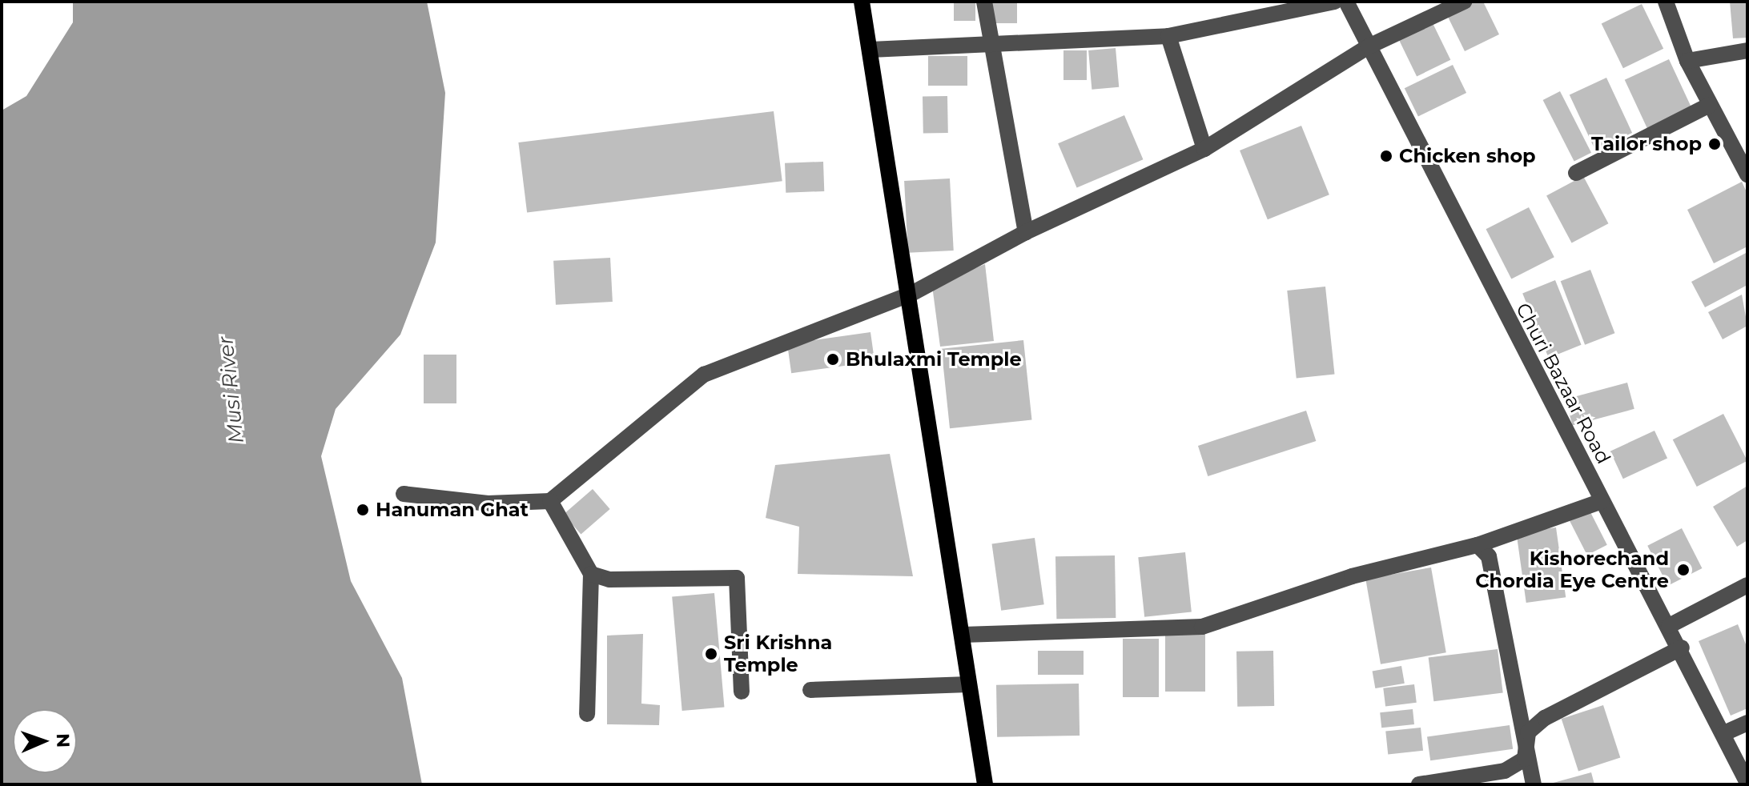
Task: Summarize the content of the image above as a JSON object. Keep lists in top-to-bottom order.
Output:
{
  "streets": {
    "street": ["Churi Bazaar Road"]
  },
  "water": ["Musi River"],
  "places": [
    "Tailor shop",
    "Chicken shop",
    "Bhulaxmi Temple",
    "Hanuman Ghat",
    "Kishorechand Chordia Eye Centre",
    "Sri Krishna Temple"
  ],
  "north": "right"
}
